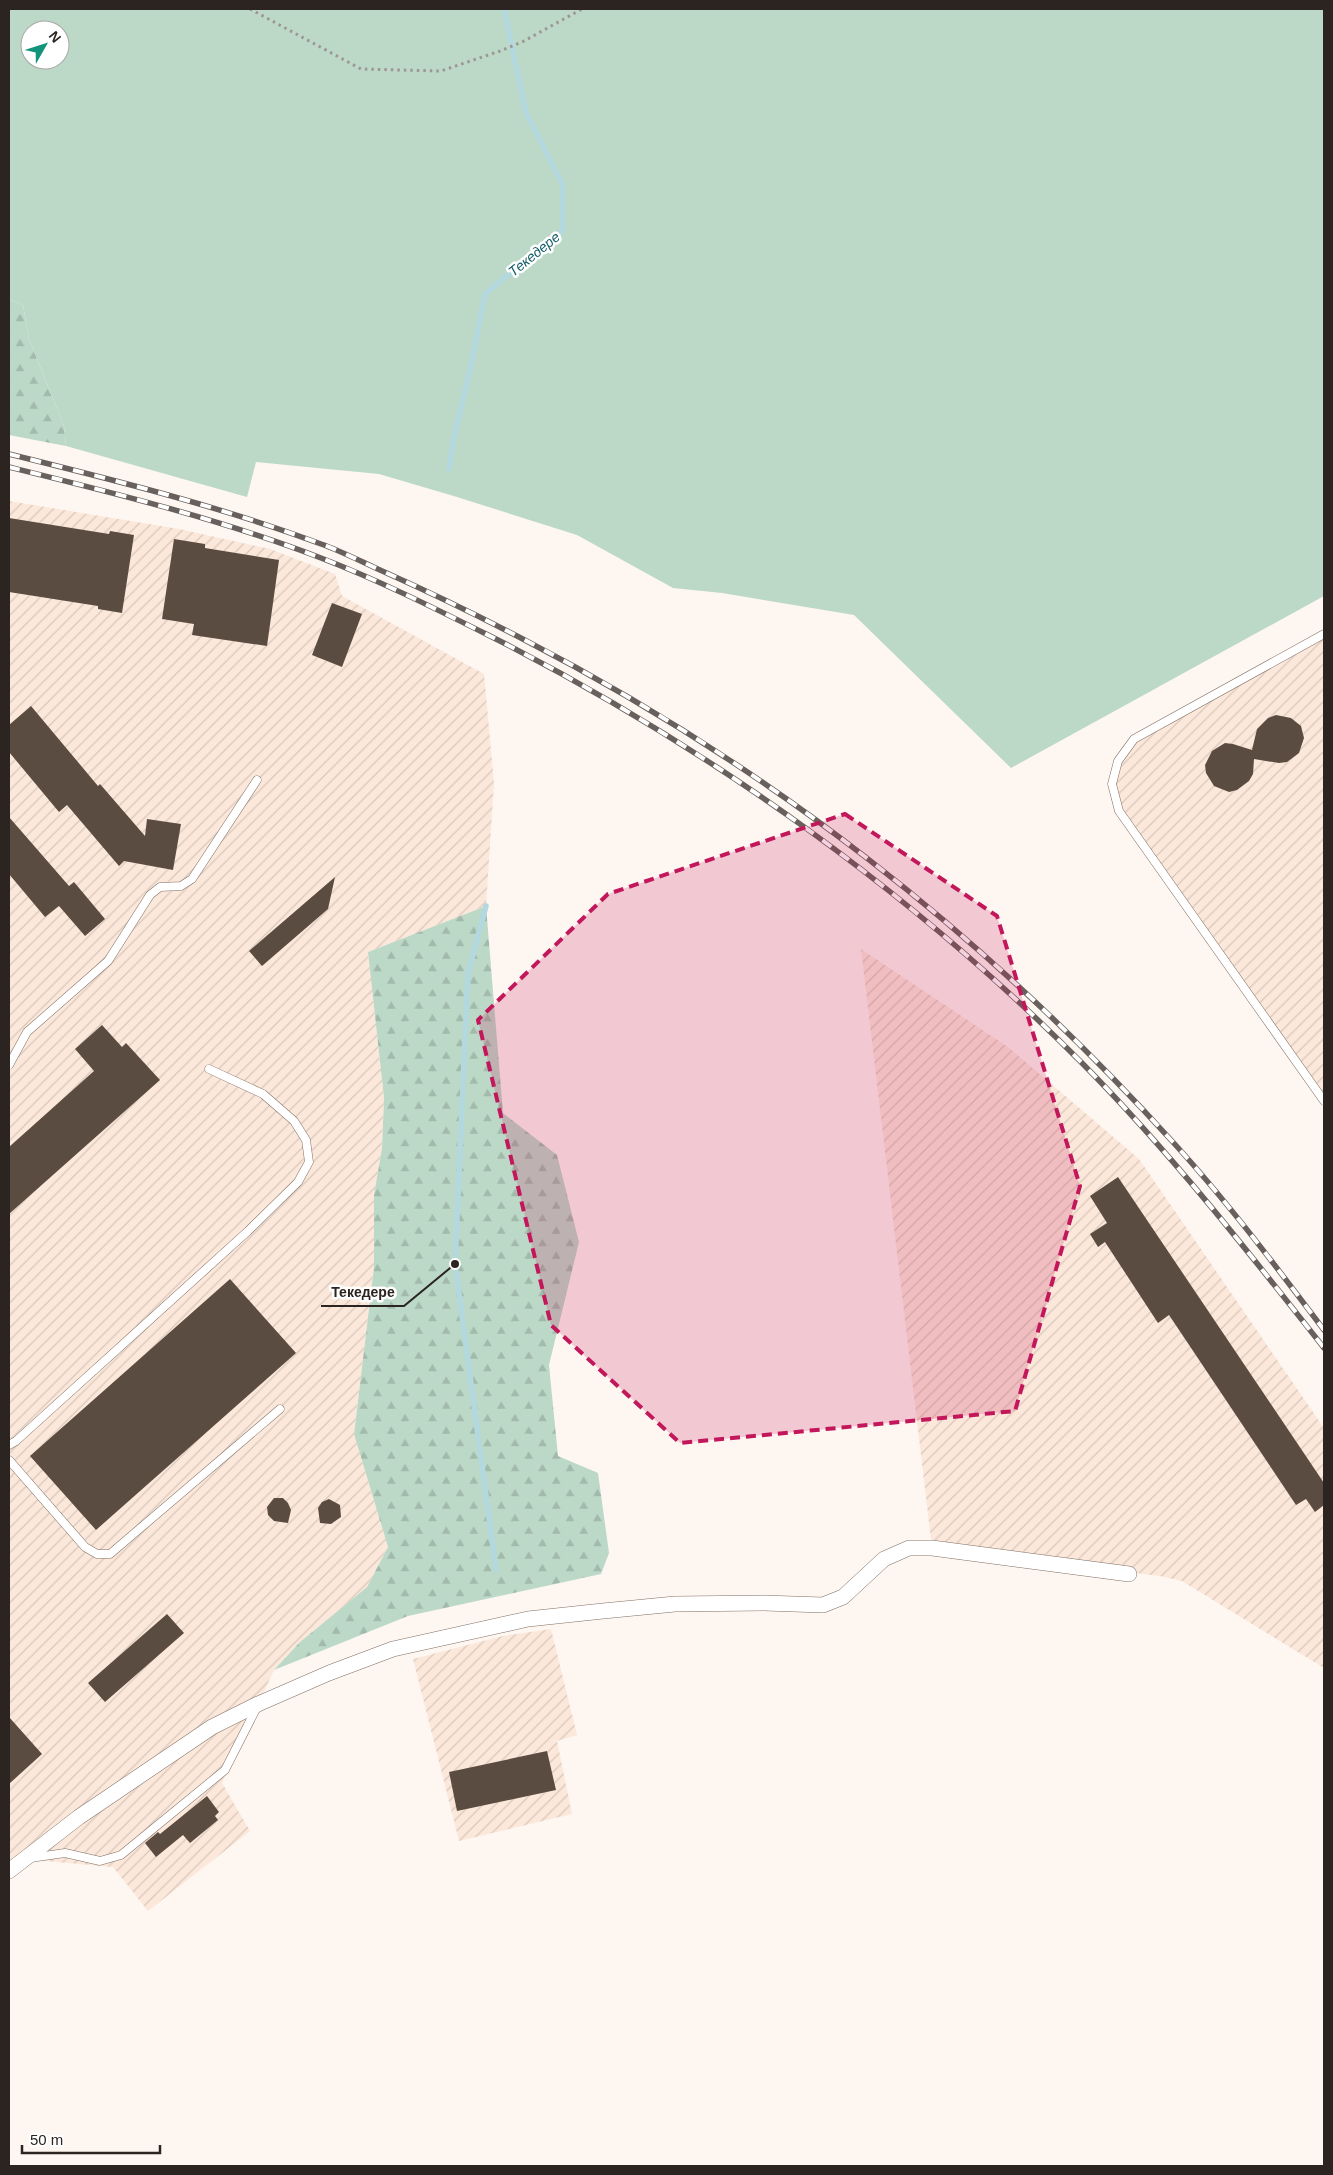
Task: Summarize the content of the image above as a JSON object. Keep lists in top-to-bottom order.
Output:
{
  "water": ["Текедере"],
  "places": ["Текедере"],
  "scale_bar": "50 m",
  "north": "top right"
}
